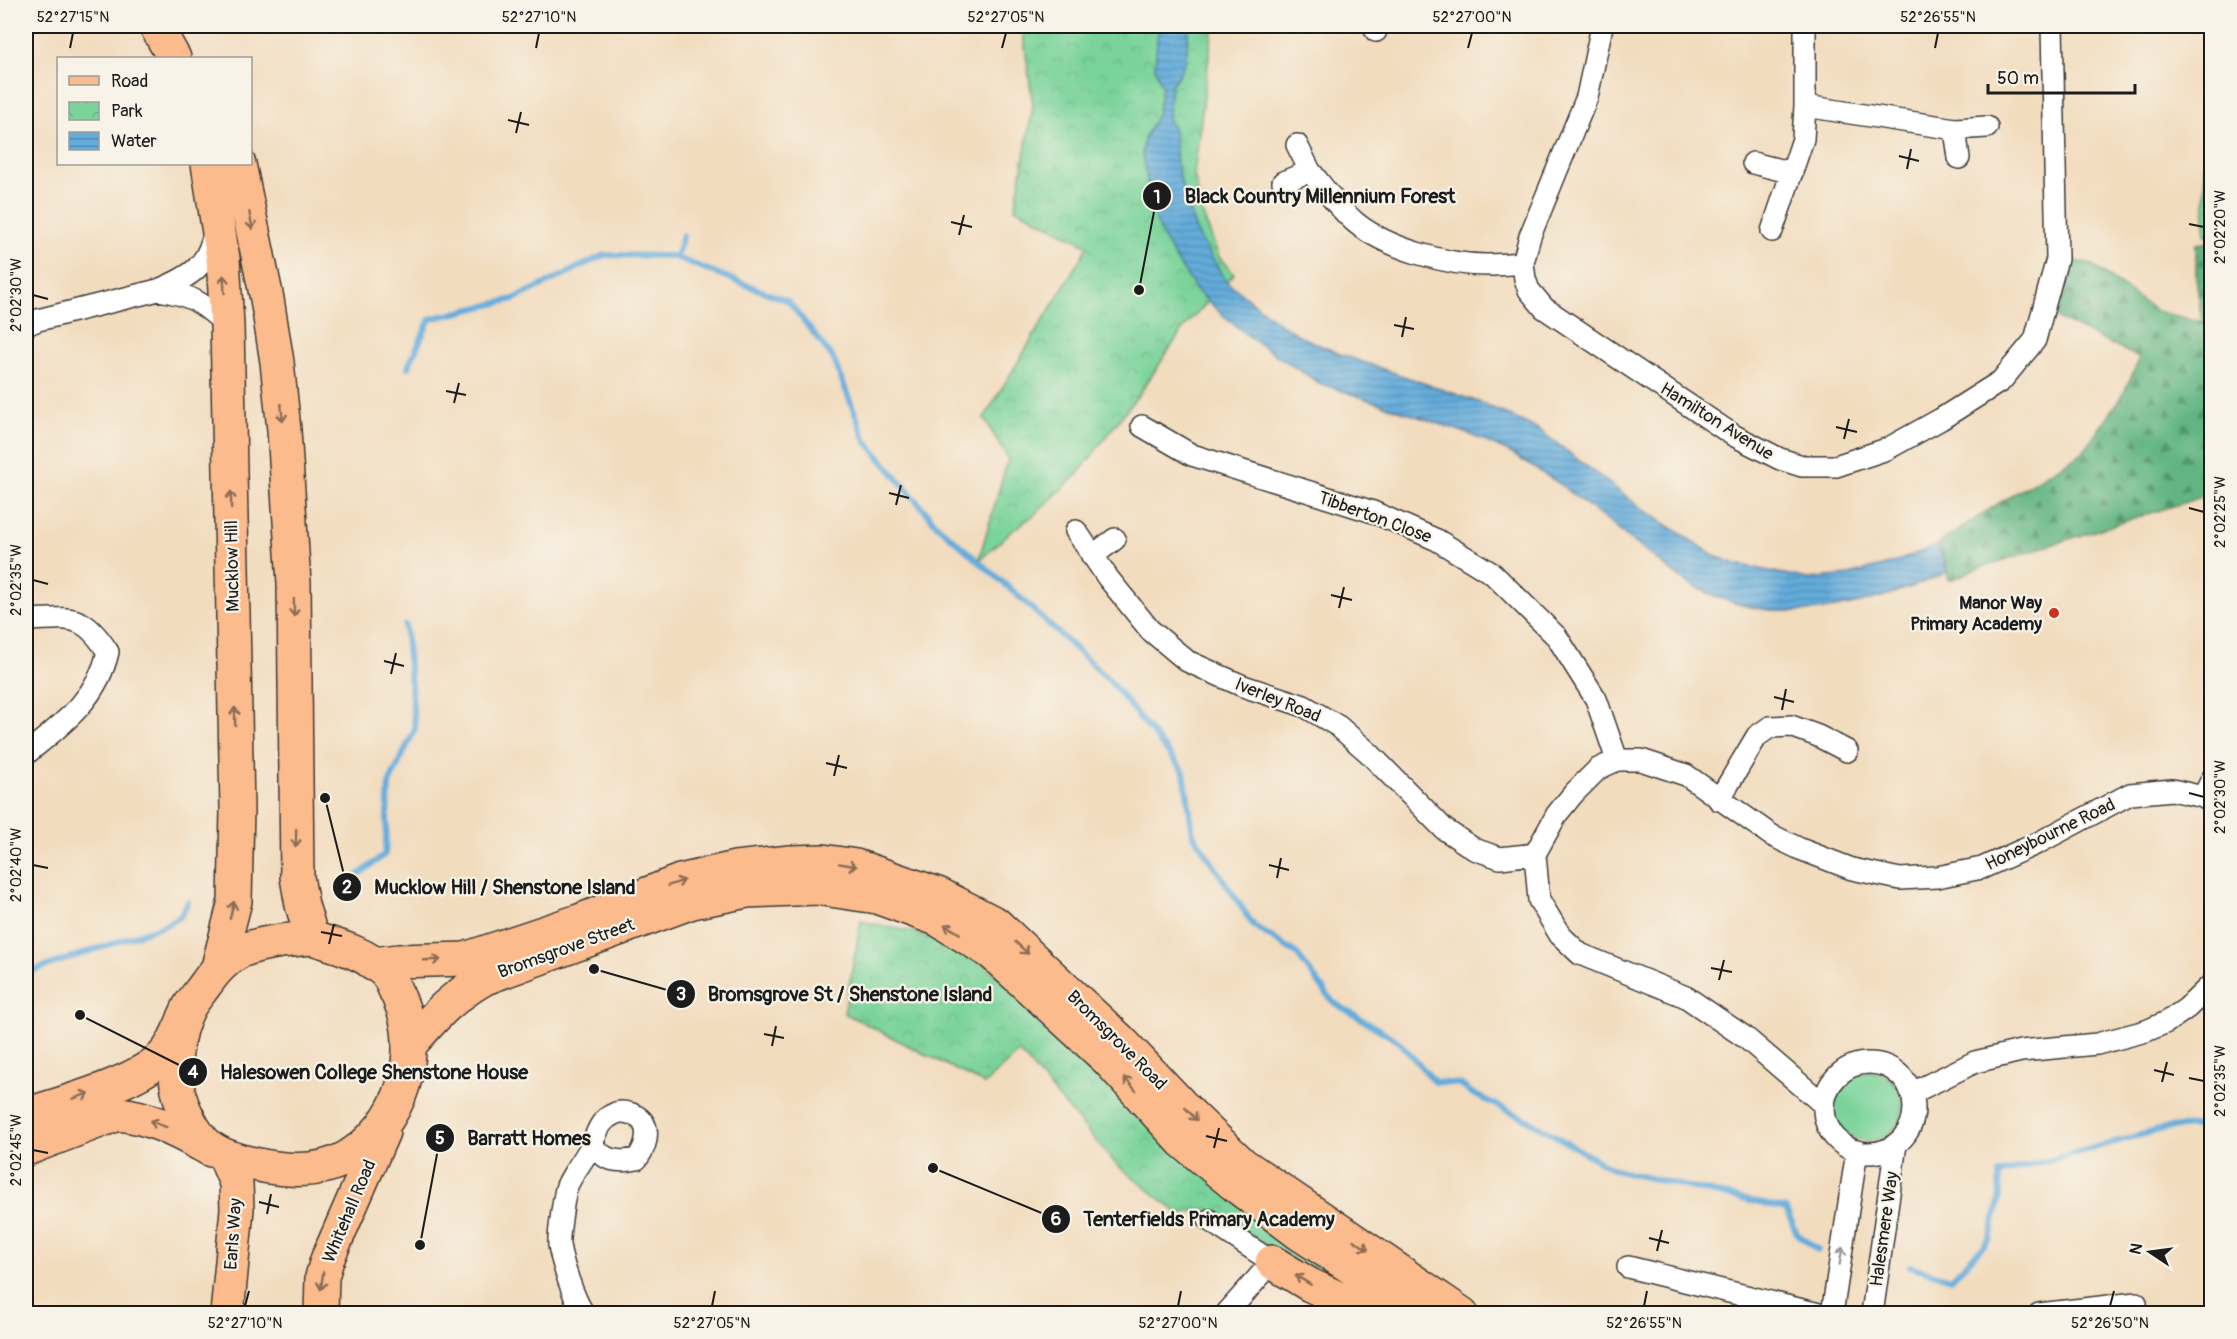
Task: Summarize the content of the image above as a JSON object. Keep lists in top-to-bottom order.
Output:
{
  "streets": {
    "main road": [
      "Mucklow Hill",
      "Bromsgrove Street",
      "Bromsgrove Road",
      "Whitehall Road",
      "Earls Way"
    ],
    "street": [
      "Hamilton Avenue",
      "Tibberton Close",
      "Iverley Road",
      "Honeybourne Road",
      "Halesmere Way"
    ]
  },
  "crossings": [
    ["Tibberton Close", "Honeybourne Road"],
    ["Bromsgrove Street", "Bromsgrove Road"]
  ],
  "one_way": ["Whitehall Road"],
  "places": [
    "Black Country Millennium Forest",
    "Manor Way Primary Academy",
    "Mucklow Hill / Shenstone Island",
    "Bromsgrove St / Shenstone Island",
    "Halesowen College Shenstone House",
    "Tenterfields Primary Academy",
    "Barratt Homes"
  ],
  "legend": ["Road", "Park", "Water"],
  "scale_bar": "50 m",
  "north": "left",
  "coordinates": [
    "52°27'15\"N",
    "52°27'10\"N",
    "52°27'05\"N",
    "52°27'00\"N",
    "52°26'55\"N",
    "2°02'20\"W",
    "2°02'30\"W",
    "2°02'25\"W",
    "2°02'35\"W",
    "2°02'40\"W",
    "2°02'45\"W",
    "52°26'50\"N"
  ]
}
